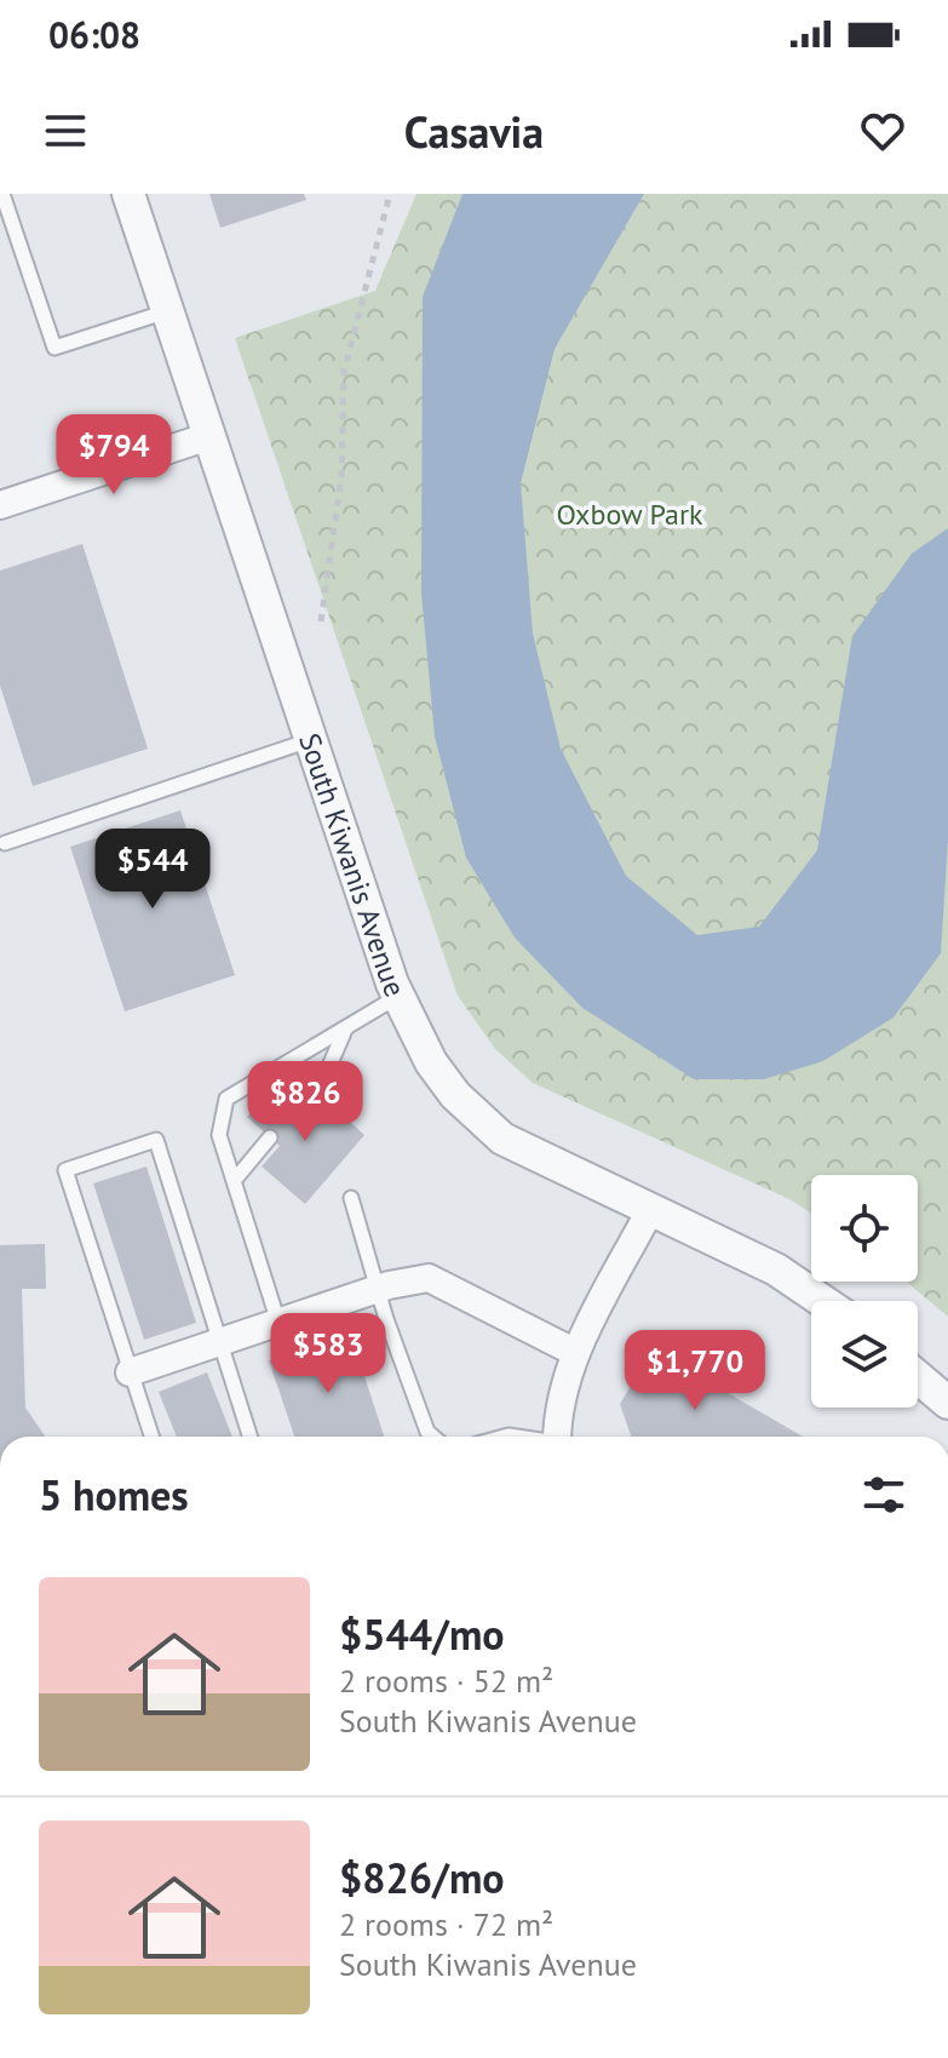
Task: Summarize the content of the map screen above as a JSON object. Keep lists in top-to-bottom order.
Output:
{
  "streets": {
    "street": ["South Kiwanis Avenue"]
  },
  "parks": ["Oxbow Park"],
  "page": {
    "status": "06:08",
    "header": "Casavia",
    "price": [
      "$794",
      "$544",
      "$826",
      "$583",
      "$1,770"
    ],
    "heading": "5 homes",
    "list": [
      {
        "name": "$544/mo",
        "note": "2 rooms · 52 m² · South Kiwanis Avenue"
      },
      {
        "name": "$826/mo",
        "note": "2 rooms · 72 m² · South Kiwanis Avenue"
      }
    ]
  }
}
